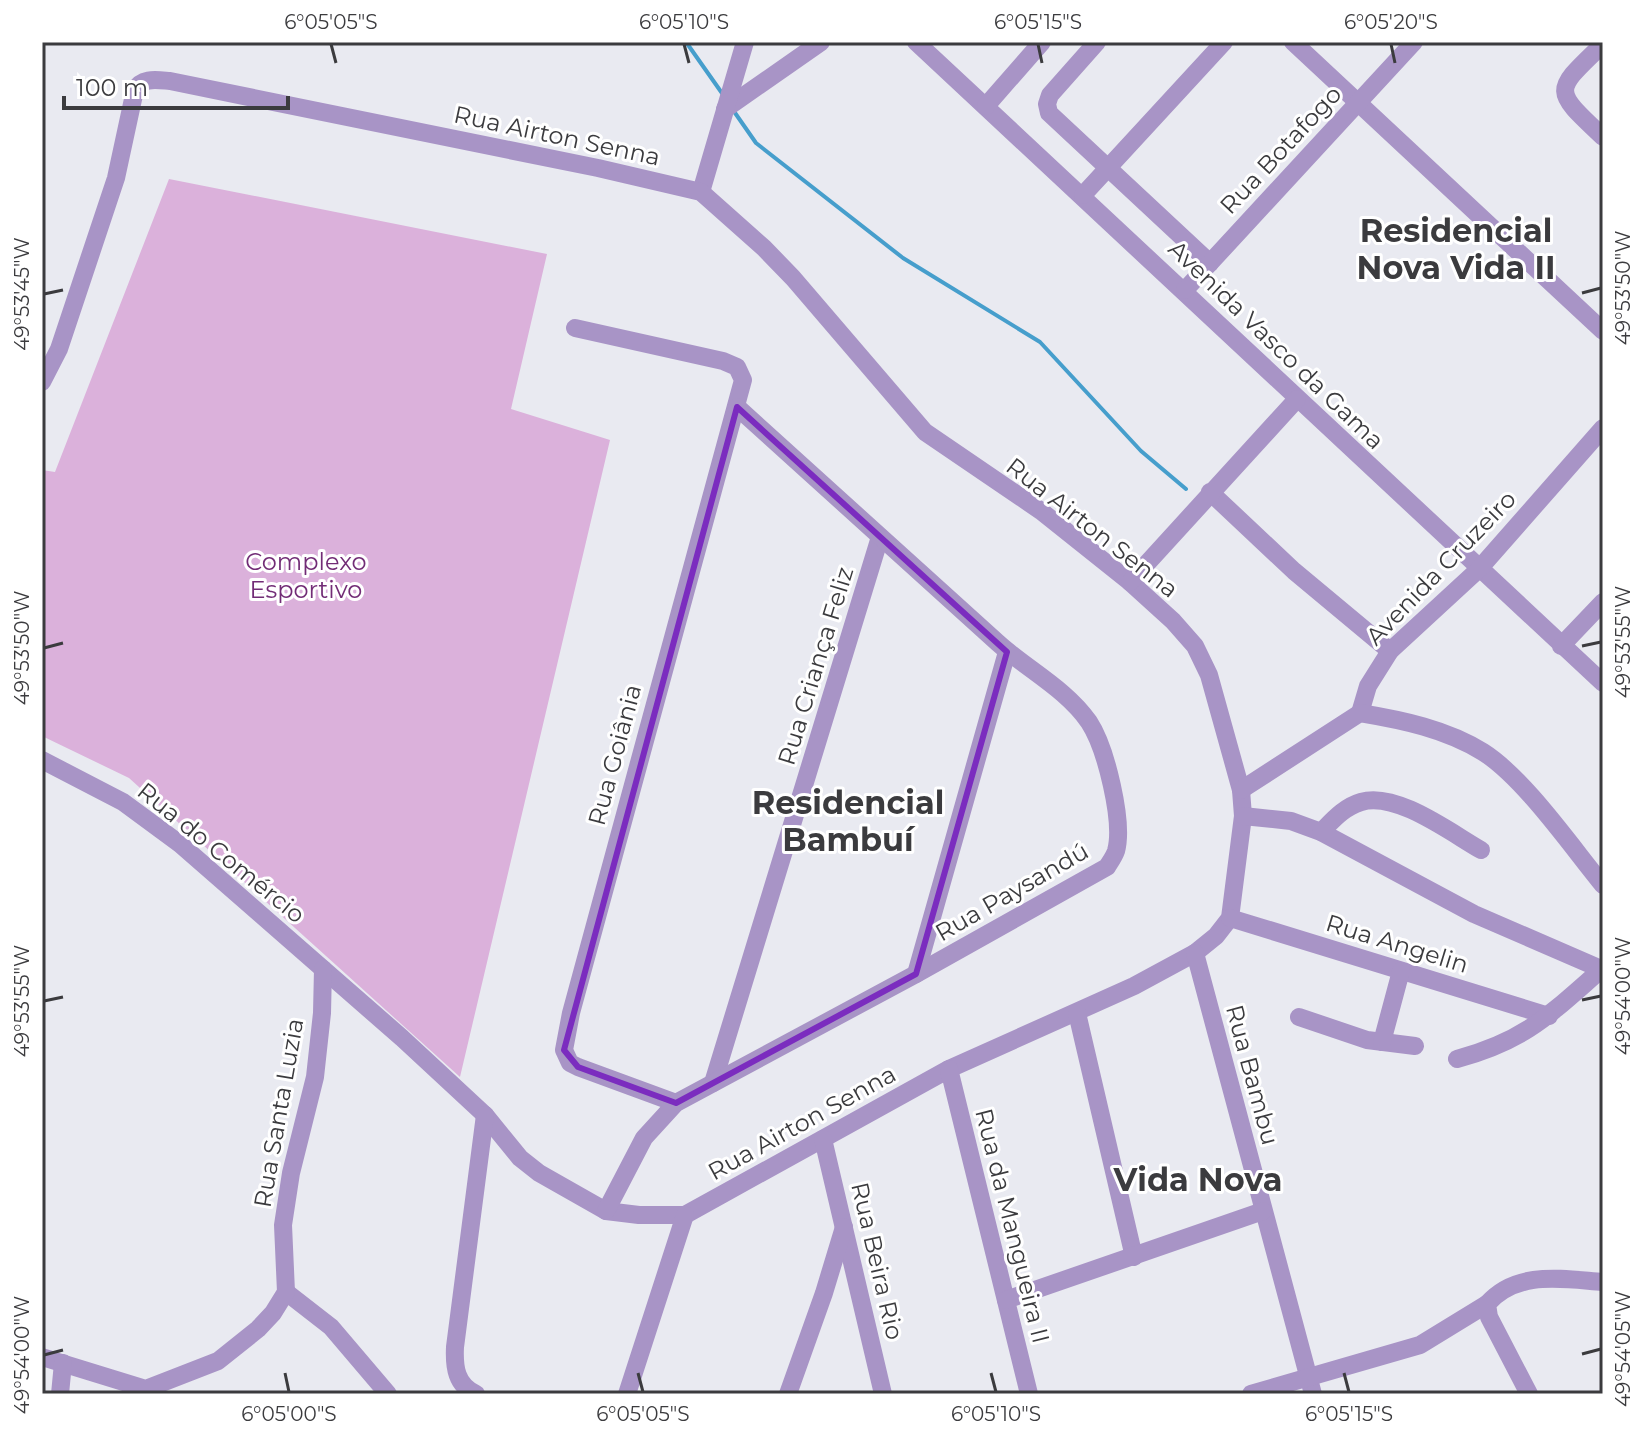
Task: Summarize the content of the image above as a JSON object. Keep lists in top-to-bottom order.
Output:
{
  "streets": {
    "street": [
      "Rua Airton Senna",
      "Rua Botafogo",
      "Avenida Vasco da Gama",
      "Avenida Cruzeiro",
      "Rua Criança Feliz",
      "Rua Goiânia",
      "Rua do Comércio",
      "Rua Paysandú",
      "Rua Angelin",
      "Rua Bambu",
      "Rua Santa Luzia",
      "Rua da Mangueira II",
      "Rua Beira Rio"
    ]
  },
  "crossings": [
    ["Rua Airton Senna", "Rua do Comércio"],
    ["Rua Airton Senna", "Rua Paysandú"],
    ["Rua Airton Senna", "Rua Angelin"],
    ["Rua Airton Senna", "Rua Bambu"],
    ["Rua Airton Senna", "Rua Santa Luzia"],
    ["Rua Airton Senna", "Rua da Mangueira II"],
    ["Rua Airton Senna", "Rua Beira Rio"],
    ["Rua Botafogo", "Avenida Vasco da Gama"],
    ["Avenida Vasco da Gama", "Avenida Cruzeiro"],
    ["Rua Criança Feliz", "Rua Paysandú"],
    ["Rua Goiânia", "Rua Paysandú"],
    ["Rua do Comércio", "Rua Santa Luzia"]
  ],
  "districts": ["Residencial Nova Vida II", "Residencial Bambuí", "Vida Nova"],
  "parks": ["Complexo Esportivo"],
  "scale_bar": "100 m",
  "coordinates": [
    "6°05'05\"S",
    "6°05'10\"S",
    "6°05'15\"S",
    "6°05'20\"S",
    "49°53'50\"W",
    "49°53'45\"W",
    "49°53'55\"W",
    "49°54'00\"W",
    "49°54'05\"W",
    "6°05'00\"S"
  ]
}
